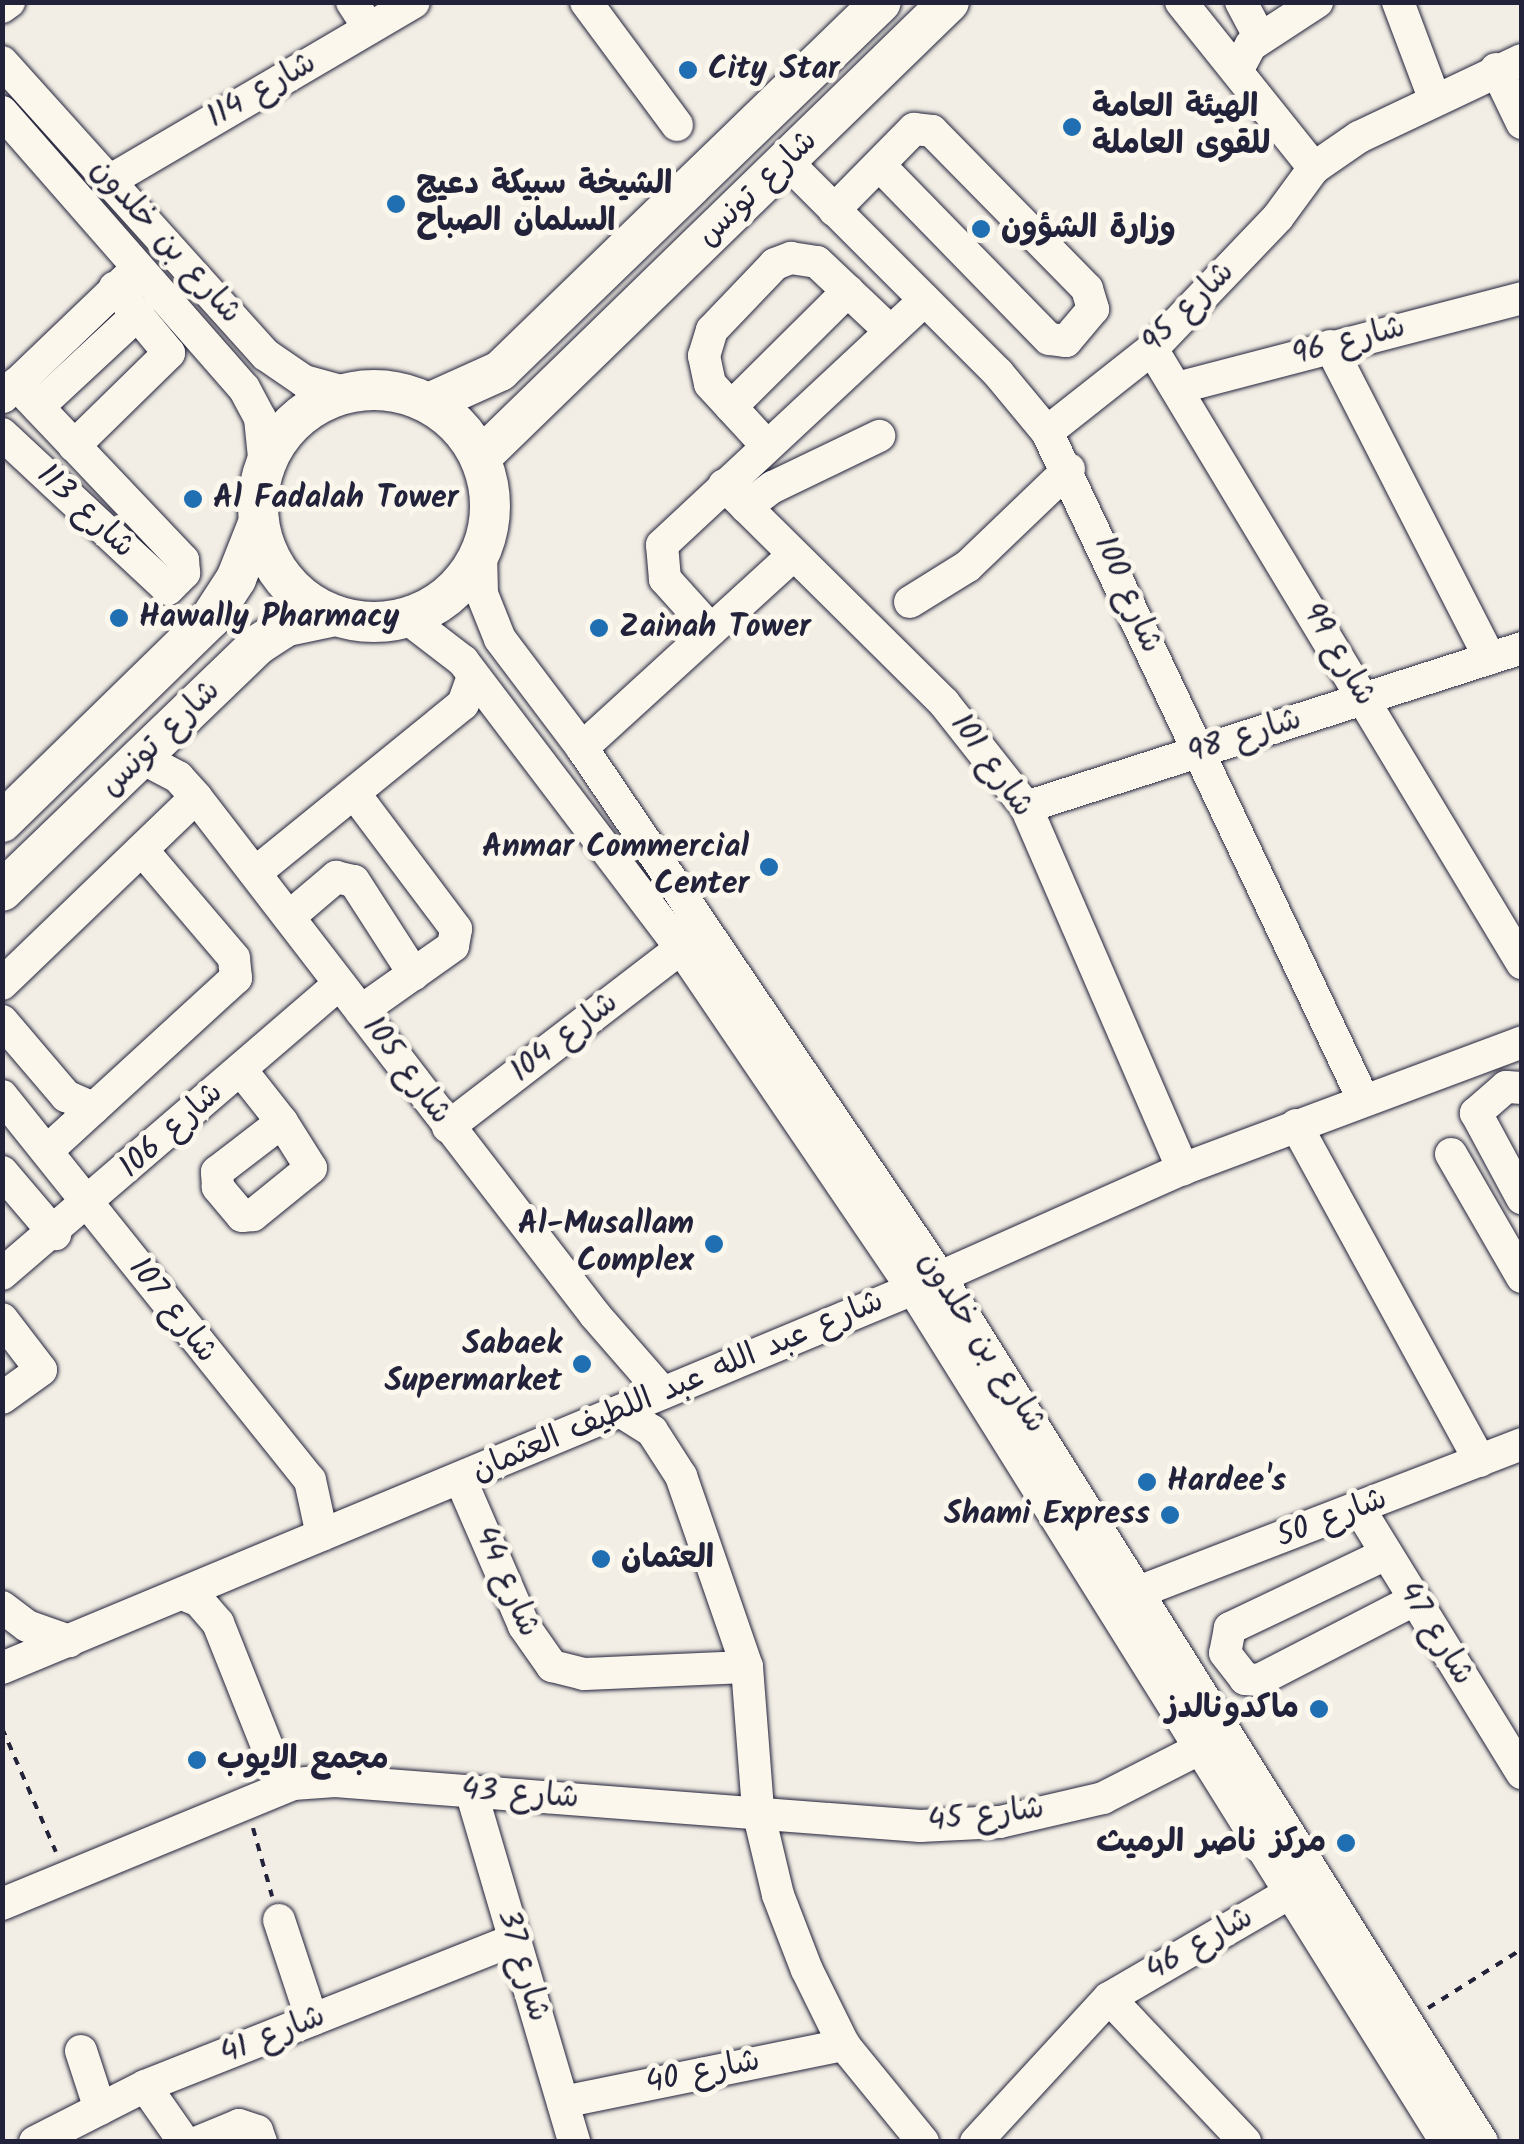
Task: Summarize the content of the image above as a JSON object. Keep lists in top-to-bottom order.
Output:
{
  "streets": {
    "main road": ["شارع تونس"],
    "street": [
      "شارع 114",
      "شارع بن خلدون",
      "شارع 95",
      "شارع 96",
      "شارع 113",
      "شارع 100",
      "شارع 99",
      "شارع 98",
      "شارع 101",
      "شارع 104",
      "شارع 105",
      "شارع 106",
      "شارع 107",
      "شارع عبد الله عبد اللطيف العثمان",
      "شارع 50",
      "شارع 44",
      "شارع 47",
      "شارع 43",
      "شارع 45",
      "شارع 46",
      "شارع 37",
      "شارع 41",
      "شارع 40"
    ]
  },
  "crossings": [
    ["شارع 114", "شارع بن خلدون"],
    ["شارع تونس", "شارع بن خلدون"],
    ["شارع تونس", "شارع 100"],
    ["شارع تونس", "شارع 105"],
    ["شارع بن خلدون", "شارع 104"],
    ["شارع بن خلدون", "شارع عبد الله عبد اللطيف العثمان"],
    ["شارع بن خلدون", "شارع 50"],
    ["شارع بن خلدون", "شارع 45"],
    ["شارع بن خلدون", "شارع 46"],
    ["شارع 95", "شارع 100"],
    ["شارع 95", "شارع 99"],
    ["شارع 96", "شارع 99"],
    ["شارع 100", "شارع 98"],
    ["شارع 100", "شارع عبد الله عبد اللطيف العثمان"],
    ["شارع 99", "شارع 98"],
    ["شارع 98", "شارع 101"],
    ["شارع 101", "شارع عبد الله عبد اللطيف العثمان"],
    ["شارع 104", "شارع 105"],
    ["شارع 105", "شارع 106"],
    ["شارع 105", "شارع عبد الله عبد اللطيف العثمان"],
    ["شارع 106", "شارع 107"],
    ["شارع 107", "شارع عبد الله عبد اللطيف العثمان"],
    ["شارع عبد الله عبد اللطيف العثمان", "شارع 44"],
    ["شارع 50", "شارع 47"],
    ["شارع 43", "شارع 45"],
    ["شارع 43", "شارع 37"],
    ["شارع 37", "شارع 41"],
    ["شارع 37", "شارع 40"]
  ],
  "places": [
    "City Star",
    "الهيئة العامة للقوى العاملة",
    "الشيخة سبيكة دعيج السلمان الصباح",
    "وزارة الشؤون",
    "Al Fadalah Tower",
    "Hawally Pharmacy",
    "Zainah Tower",
    "Anmar Commercial Center",
    "Al-Musallam Complex",
    "Sabaek Supermarket",
    "Hardee's",
    "Shami Express",
    "العثمان",
    "ماكدونالدز",
    "مجمع الايوب",
    "مركز ناصر الرميث"
  ]
}
